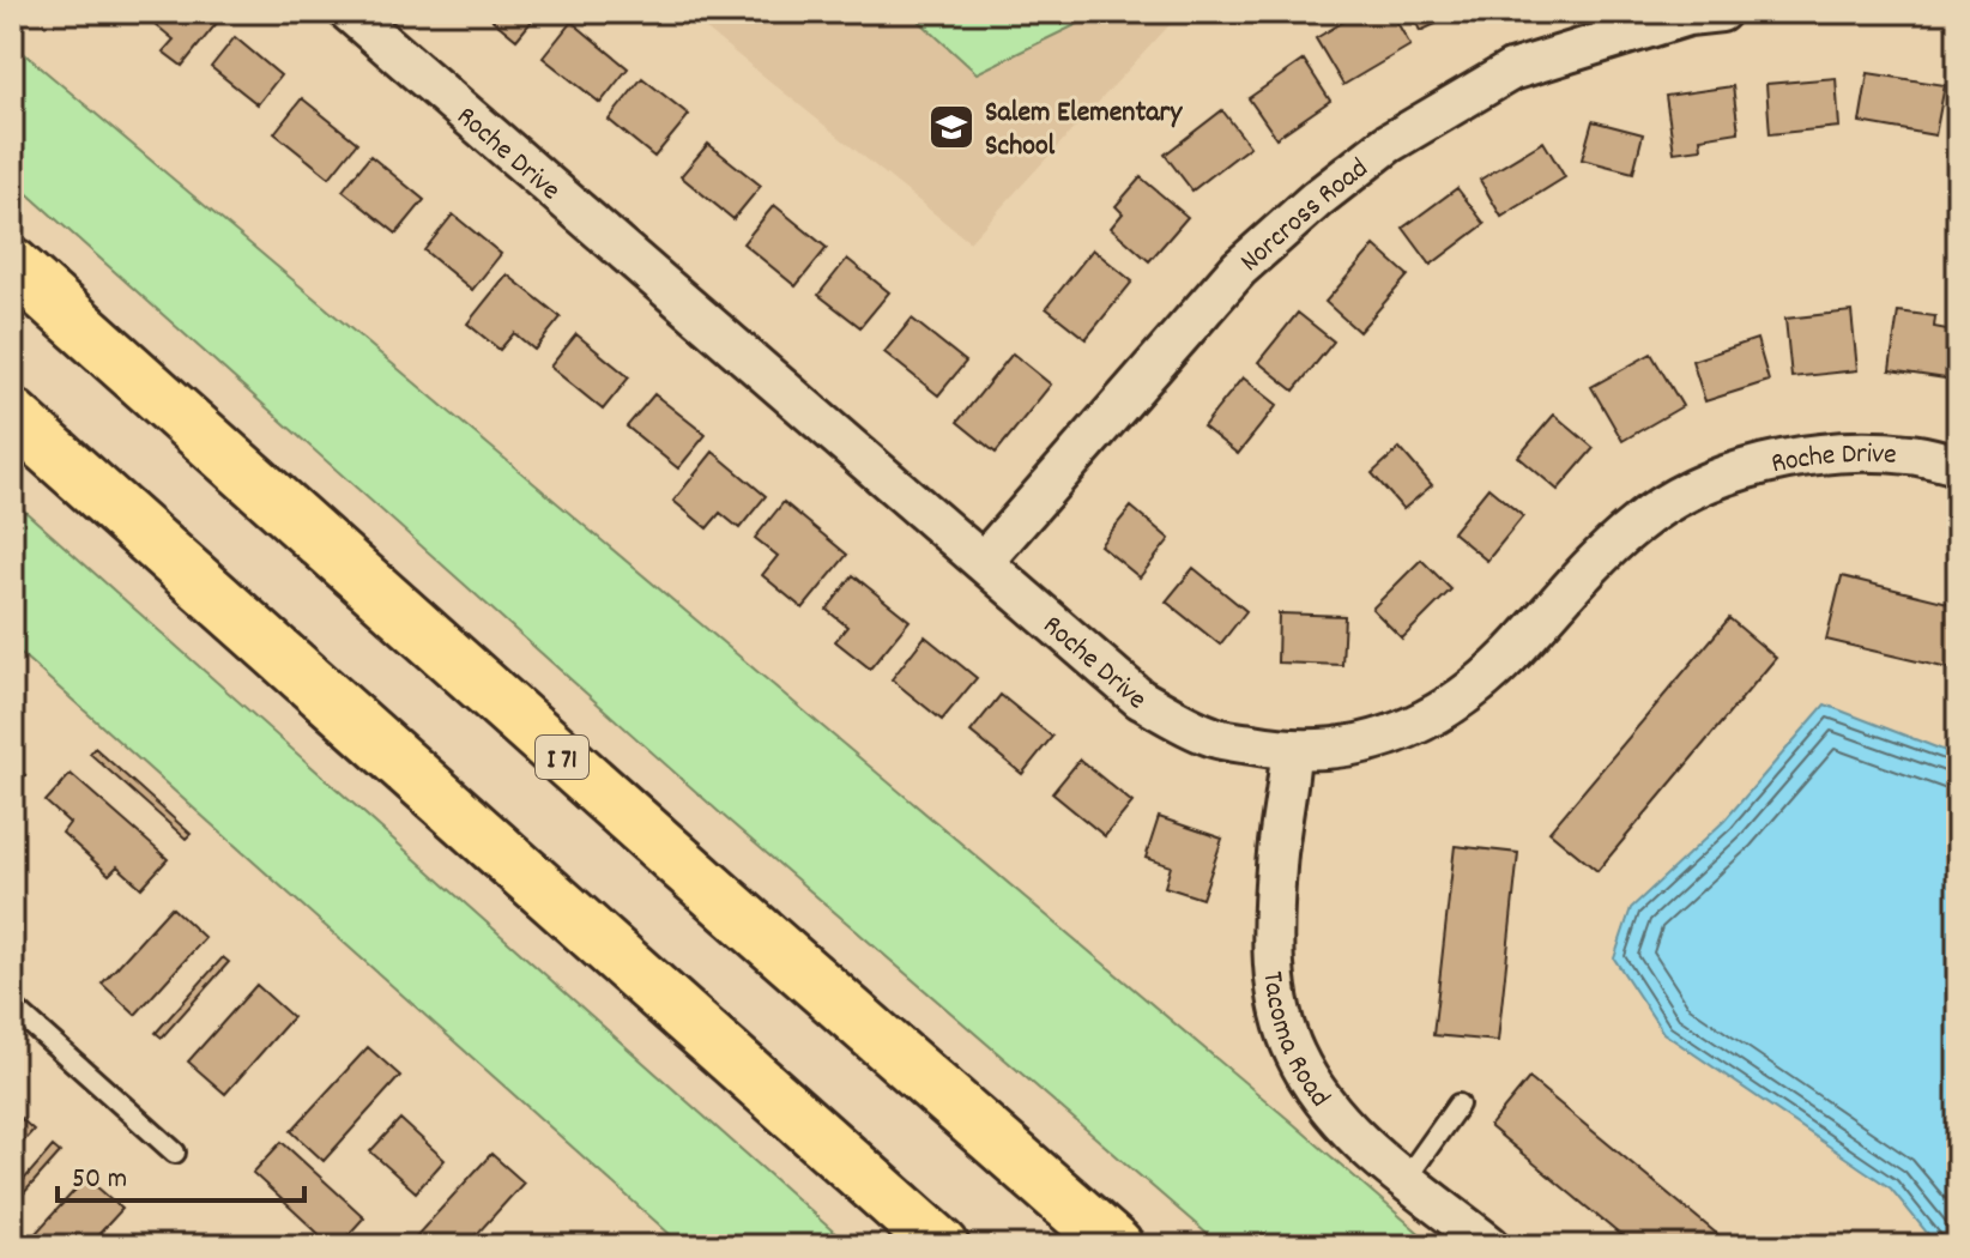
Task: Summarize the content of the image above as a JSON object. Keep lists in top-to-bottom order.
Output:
{
  "streets": {
    "highway": ["I 71"],
    "street": ["Roche Drive", "Norcross Road", "Tacoma Road"]
  },
  "crossings": [
    ["Roche Drive", "Norcross Road"],
    ["Roche Drive", "Tacoma Road"]
  ],
  "places": {
    "school or university": ["Salem Elementary School"]
  },
  "scale_bar": "50 m"
}
